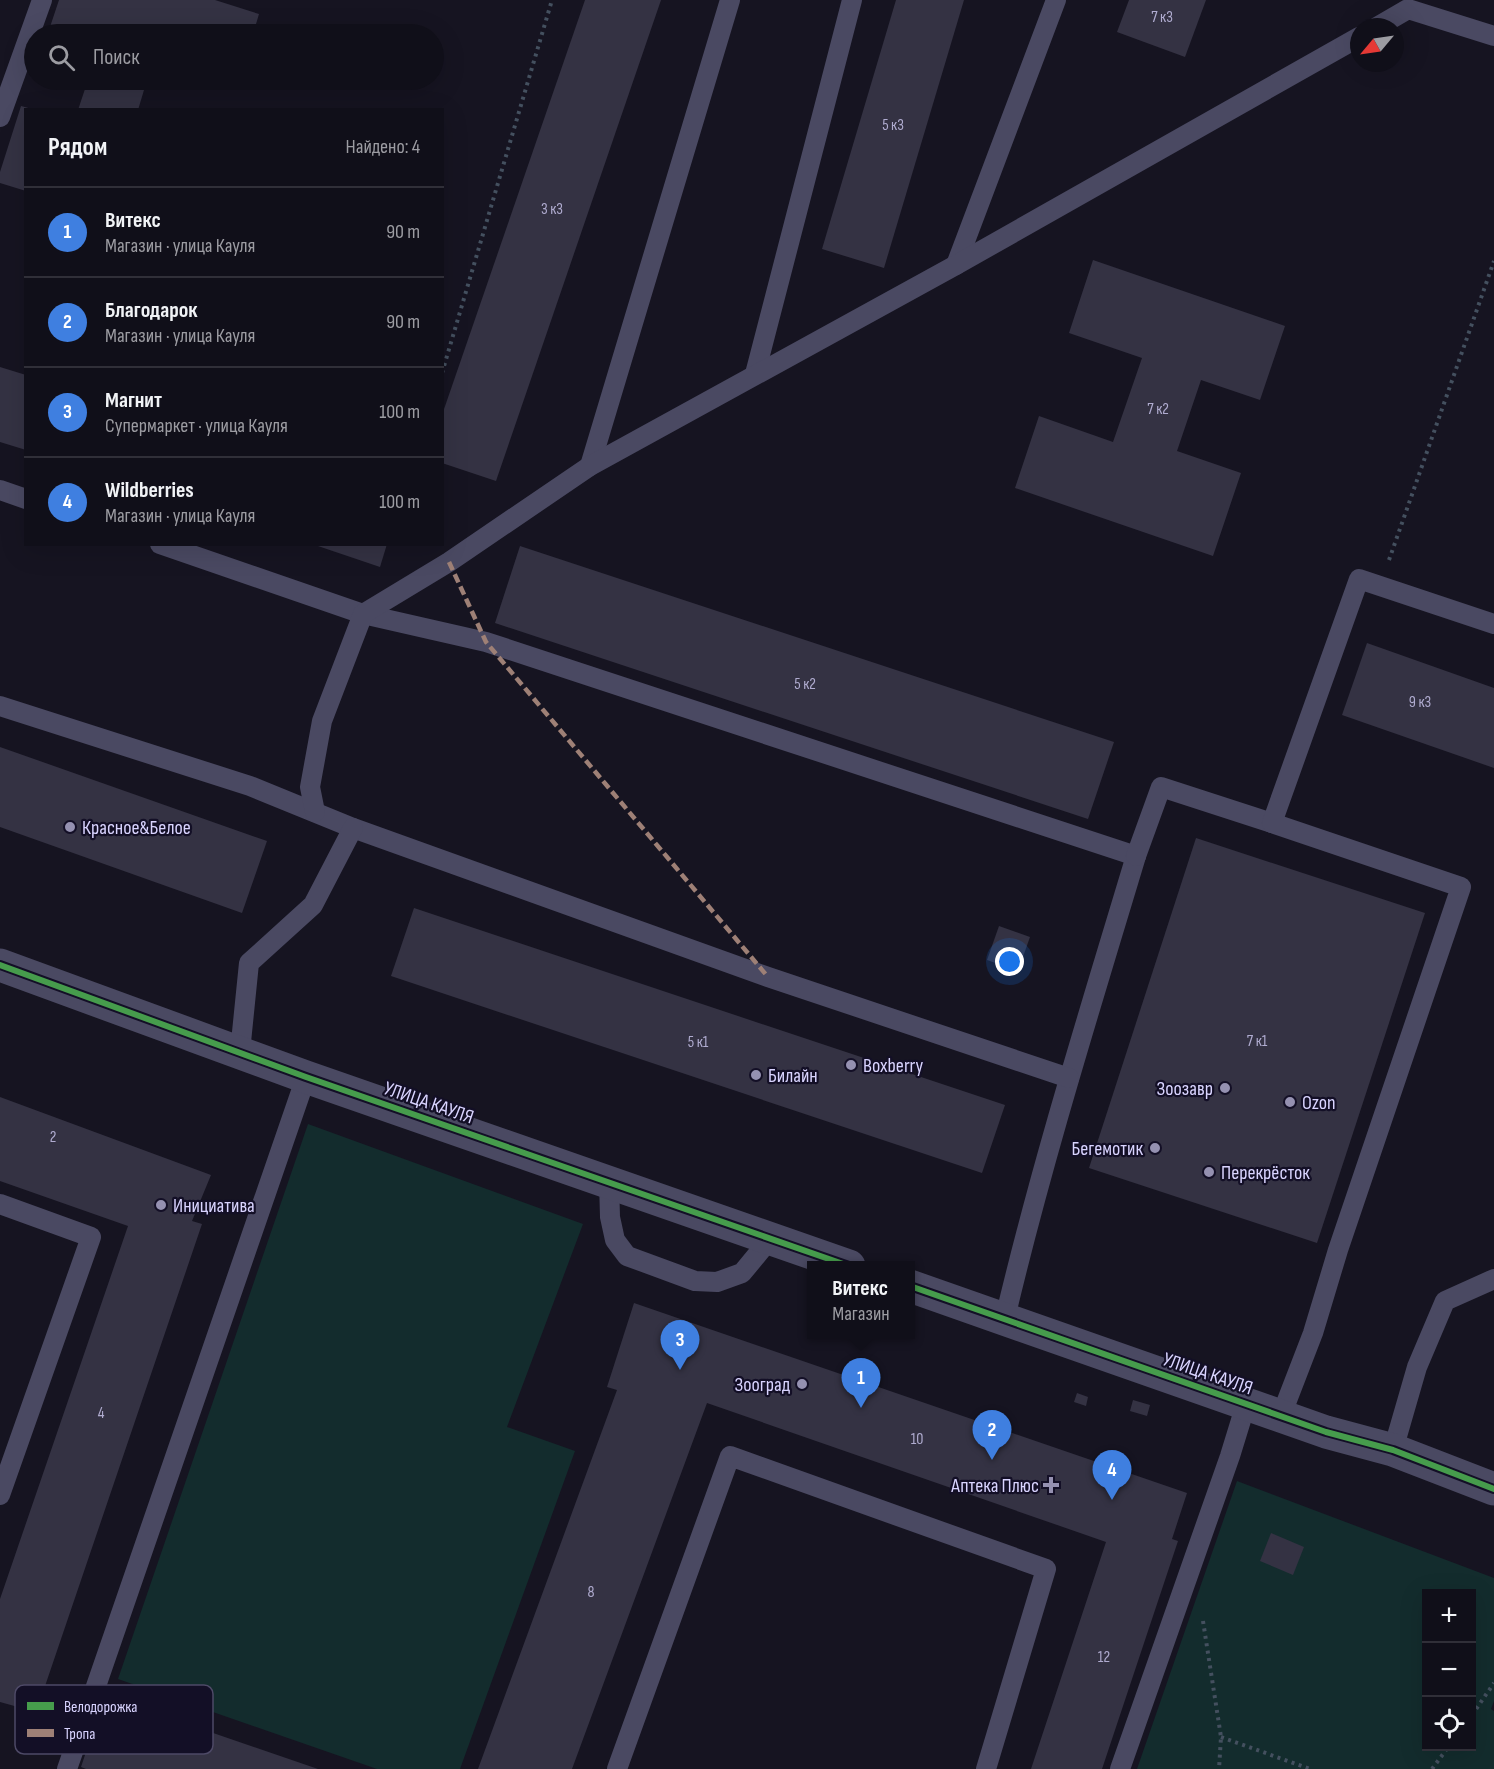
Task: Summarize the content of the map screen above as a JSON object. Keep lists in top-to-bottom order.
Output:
{
  "streets": {
    "street": ["УЛИЦА КАУЛЯ"]
  },
  "places": {
    "other": [
      "Красное&Белое",
      "Boxberry",
      "Билайн",
      "Зоозавр",
      "Ozon",
      "Бегемотик",
      "Перекрёсток",
      "Инициатива",
      "Зооград"
    ],
    "health": ["Аптека Плюс"]
  },
  "house_numbers": [
    "7 к3",
    "5 к3",
    "3 к3",
    "7 к2",
    "5 к2",
    "9 к3",
    "7 к1",
    "5 к1",
    "2",
    "4",
    "10",
    "8",
    "12"
  ],
  "legend": ["Велодорожка", "Тропа"],
  "north": "bottom left",
  "page": {
    "search": "Поиск",
    "heading": ["Рядом", "Найдено: 4"],
    "list": [
      {
        "mark": "1",
        "name": "Витекс",
        "note": "Магазин · улица Кауля",
        "value": "90 m"
      },
      {
        "mark": "2",
        "name": "Благодарок",
        "note": "Магазин · улица Кауля",
        "value": "90 m"
      },
      {
        "mark": "3",
        "name": "Магнит",
        "note": "Супермаркет · улица Кауля",
        "value": "100 m"
      },
      {
        "mark": "4",
        "name": "Wildberries",
        "note": "Магазин · улица Кауля",
        "value": "100 m"
      }
    ],
    "popup": ["Витекс", "Магазин"],
    "pins": [
      "3",
      "1",
      "2",
      "4"
    ],
    "map_buttons": ["+", "−"]
  }
}
